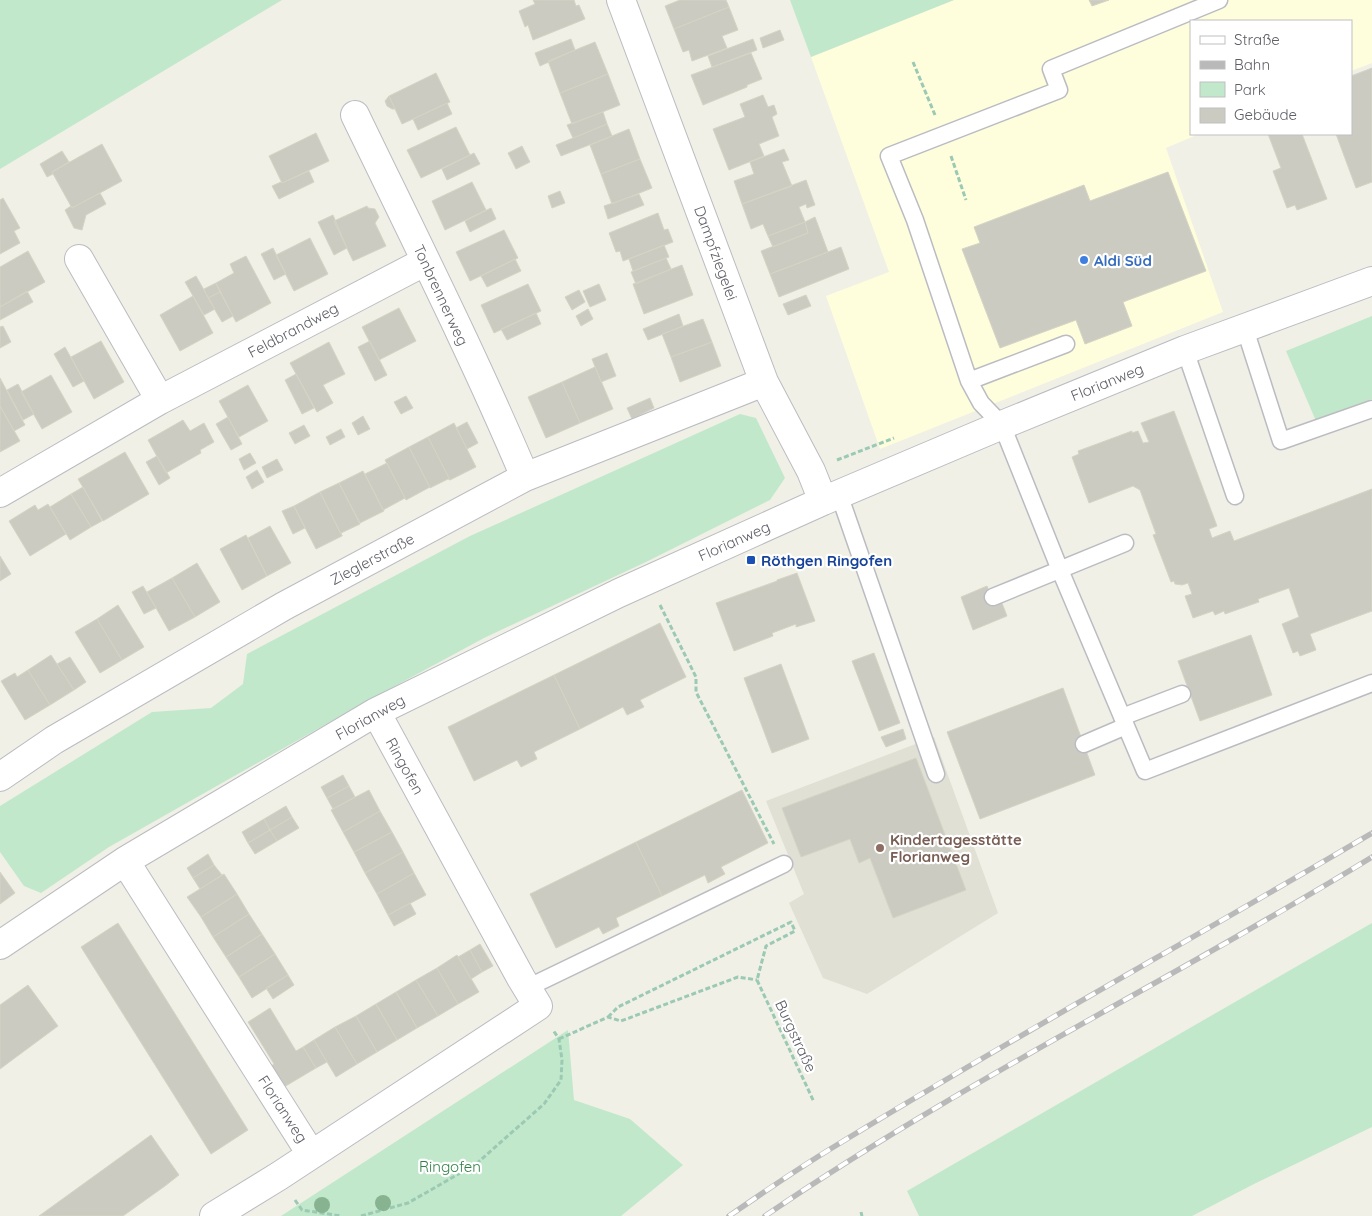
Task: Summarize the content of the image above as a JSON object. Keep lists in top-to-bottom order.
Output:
{
  "streets": {
    "street": [
      "Dampfziegelei",
      "Tonbrennerweg",
      "Feldbrandweg",
      "Florianweg",
      "Zieglerstraße",
      "Ringofen"
    ],
    "path": ["Burgstraße"]
  },
  "crossings": [
    ["Dampfziegelei", "Florianweg"],
    ["Dampfziegelei", "Zieglerstraße"],
    ["Tonbrennerweg", "Feldbrandweg"],
    ["Tonbrennerweg", "Zieglerstraße"],
    ["Florianweg", "Ringofen"]
  ],
  "parks": ["Ringofen"],
  "places": {
    "other": ["Aldi Süd", "Kindertagesstätte Florianweg"],
    "transit": ["Röthgen Ringofen"]
  },
  "legend": [
    "Straße",
    "Bahn",
    "Park",
    "Gebäude"
  ]
}
